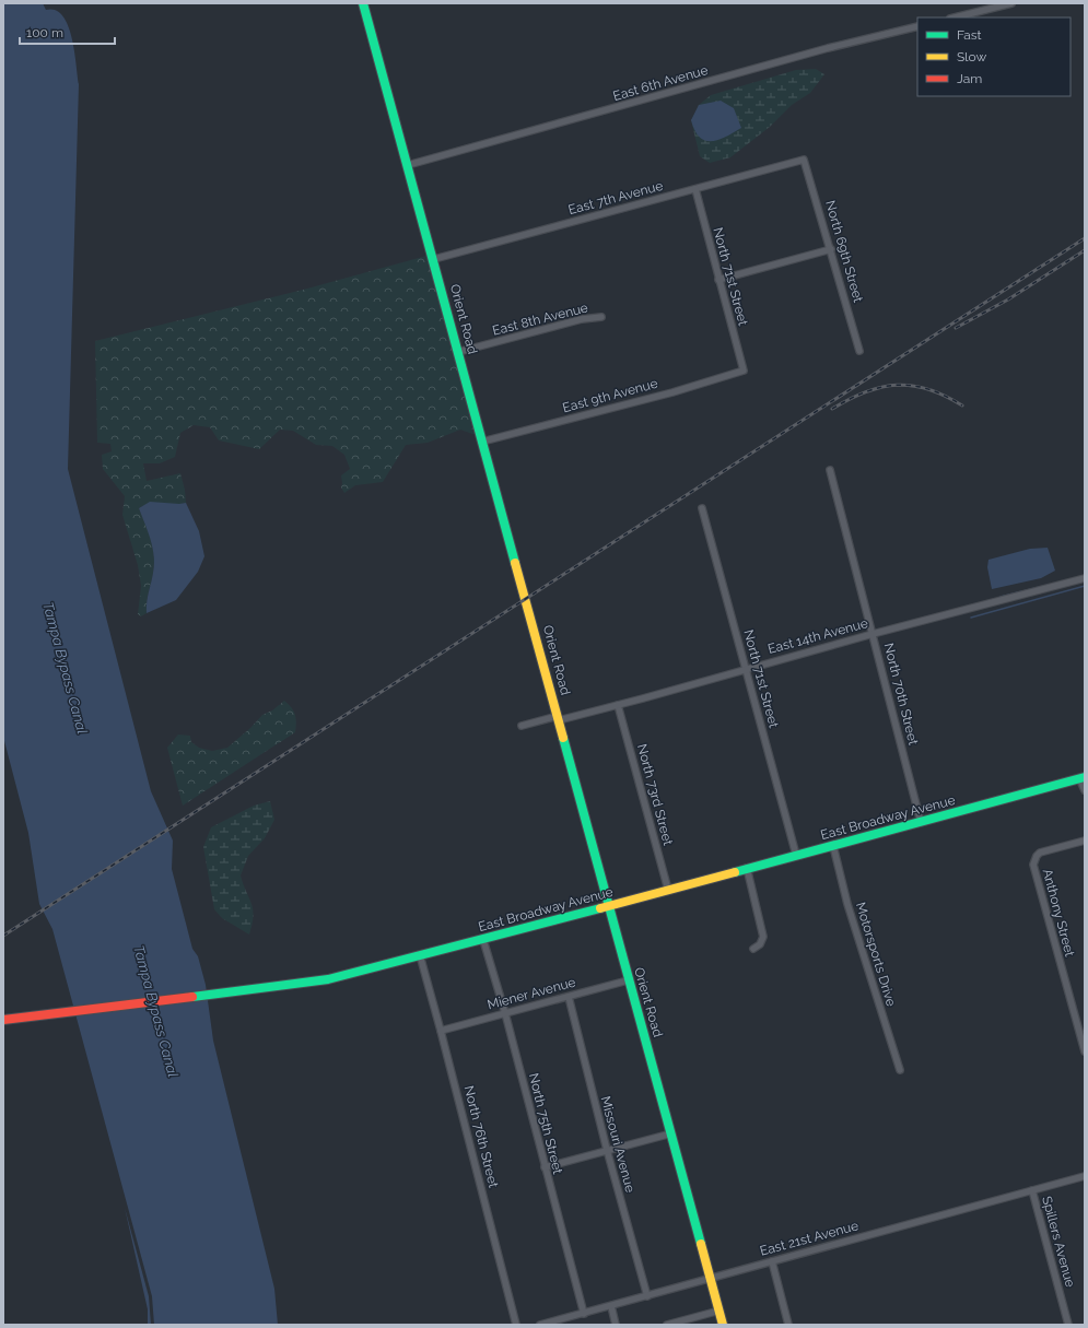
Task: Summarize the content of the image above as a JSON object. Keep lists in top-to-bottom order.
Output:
{
  "streets": {
    "street": [
      "East 6th Avenue",
      "East 7th Avenue",
      "North 69th Street",
      "North 71st Street",
      "Orient Road",
      "East 8th Avenue",
      "East 9th Avenue",
      "East 14th Avenue",
      "North 70th Street",
      "North 73rd Street",
      "East Broadway Avenue",
      "Anthony Street",
      "Motorsports Drive",
      "Miener Avenue",
      "North 75th Street",
      "North 76th Street",
      "Missouri Avenue",
      "East 21st Avenue",
      "Spillers Avenue"
    ]
  },
  "crossings": [
    ["East 6th Avenue", "Orient Road"],
    ["East 7th Avenue", "North 69th Street"],
    ["East 7th Avenue", "North 71st Street"],
    ["East 7th Avenue", "Orient Road"],
    ["North 71st Street", "East 9th Avenue"],
    ["North 71st Street", "East 14th Avenue"],
    ["North 71st Street", "East Broadway Avenue"],
    ["Orient Road", "East 8th Avenue"],
    ["Orient Road", "East 9th Avenue"],
    ["Orient Road", "East 14th Avenue"],
    ["Orient Road", "East Broadway Avenue"],
    ["Orient Road", "Miener Avenue"],
    ["Orient Road", "East 21st Avenue"],
    ["East 14th Avenue", "North 70th Street"],
    ["East 14th Avenue", "North 73rd Street"],
    ["North 70th Street", "East Broadway Avenue"],
    ["North 73rd Street", "East Broadway Avenue"],
    ["East Broadway Avenue", "Motorsports Drive"],
    ["East Broadway Avenue", "North 75th Street"],
    ["East Broadway Avenue", "North 76th Street"],
    ["Miener Avenue", "North 75th Street"],
    ["Miener Avenue", "North 76th Street"],
    ["Miener Avenue", "Missouri Avenue"],
    ["North 75th Street", "East 21st Avenue"],
    ["Missouri Avenue", "East 21st Avenue"],
    ["East 21st Avenue", "Spillers Avenue"]
  ],
  "water": ["Tampa Bypass Canal"],
  "legend": ["Fast", "Slow", "Jam"],
  "scale_bar": "100 m"
}
